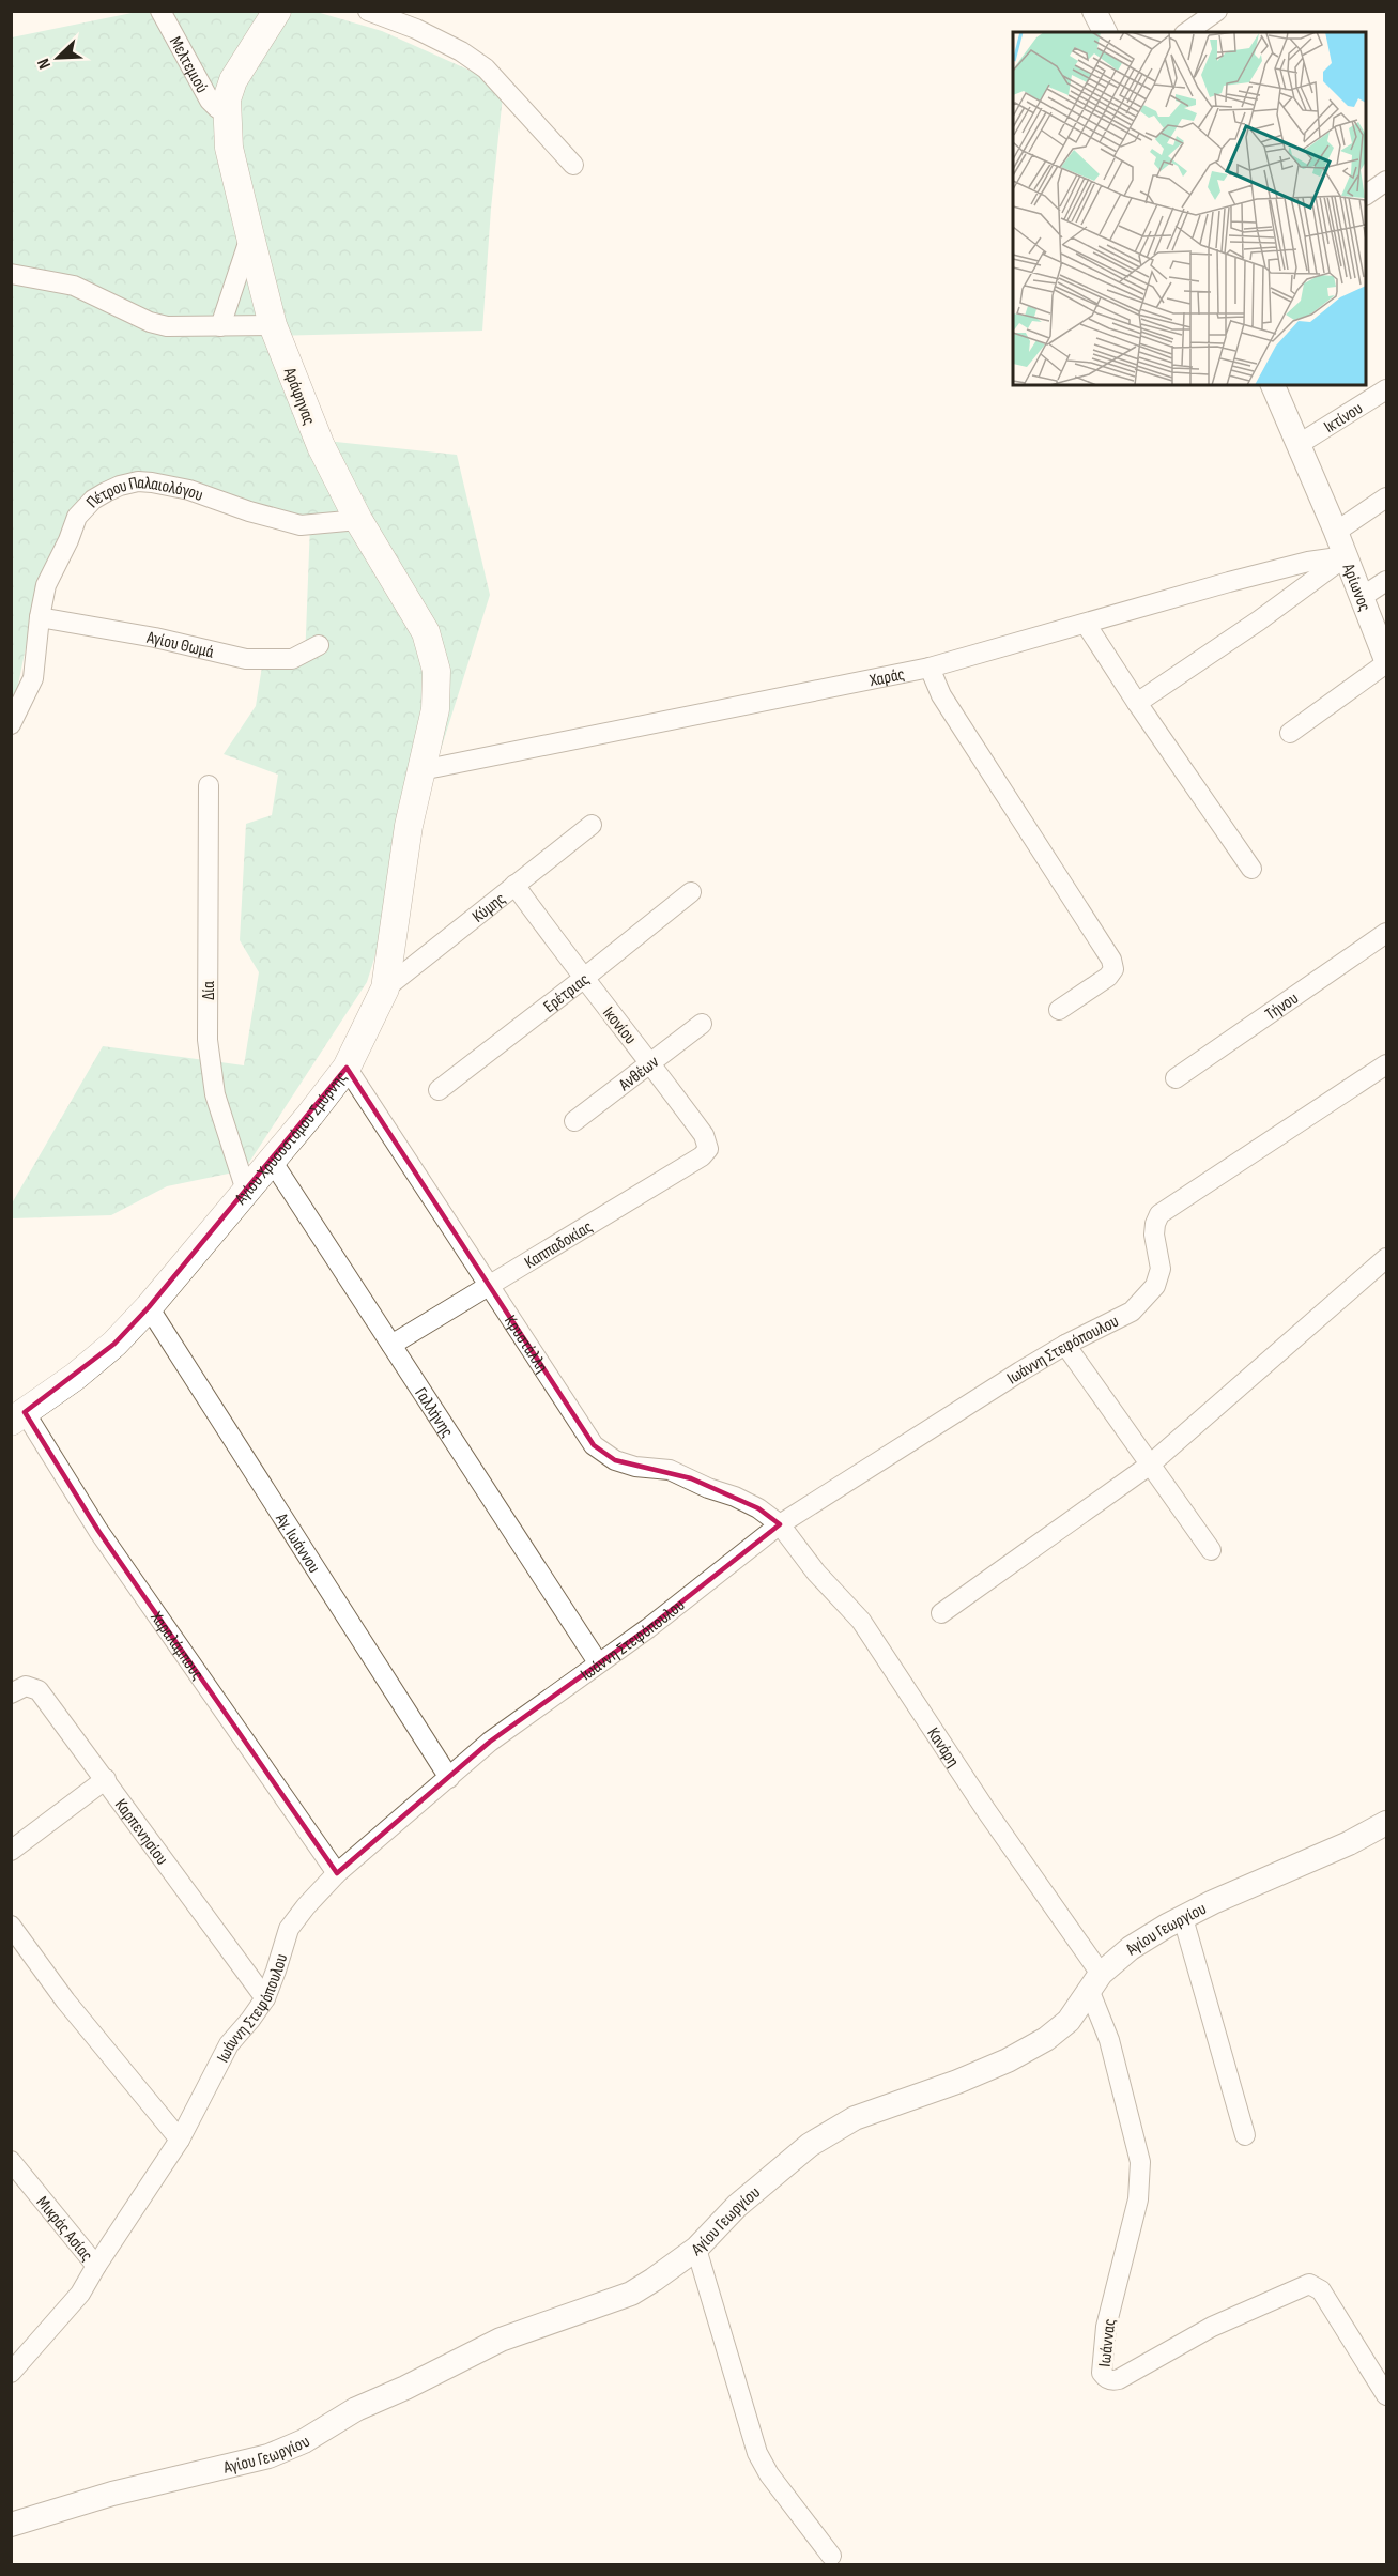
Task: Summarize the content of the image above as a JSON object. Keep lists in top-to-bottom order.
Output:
{
  "streets": {
    "main road": ["Αράφηνας", "Αγίου Χρυσοστόμου Σμύρνης"],
    "street": [
      "Μελτεμιού",
      "Ικτίνου",
      "Πέτρου Παλαιολόγου",
      "Αρίωνος",
      "Αγίου Θωμά",
      "Χαράς",
      "Κύμης",
      "Δία",
      "Ερέτριας",
      "Τήνου",
      "Ικονίου",
      "Ανθέων",
      "Καππαδοκίας",
      "Κρυστάλλη",
      "Ιωάννη Στεφόπουλου",
      "Γαλλήνης",
      "Αγ. Ιωάννου",
      "Χαραλάμπους",
      "Κανάρη",
      "Καρπενησίου",
      "Αγίου Γεωργίου",
      "Μικράς Ασίας",
      "Ιωάννας"
    ]
  },
  "crossings": [
    ["Μελτεμιού", "Αράφηνας"],
    ["Αράφηνας", "Πέτρου Παλαιολόγου"],
    ["Αράφηνας", "Χαράς"],
    ["Αράφηνας", "Αγίου Χρυσοστόμου Σμύρνης"],
    ["Ικτίνου", "Αρίωνος"],
    ["Πέτρου Παλαιολόγου", "Αγίου Θωμά"],
    ["Αρίωνος", "Χαράς"],
    ["Χαράς", "Αγίου Χρυσοστόμου Σμύρνης"],
    ["Κύμης", "Ικονίου"],
    ["Κύμης", "Αγίου Χρυσοστόμου Σμύρνης"],
    ["Δία", "Αγίου Χρυσοστόμου Σμύρνης"],
    ["Ερέτριας", "Ικονίου"],
    ["Ικονίου", "Ανθέων"],
    ["Ικονίου", "Καππαδοκίας"],
    ["Αγίου Χρυσοστόμου Σμύρνης", "Κρυστάλλη"],
    ["Αγίου Χρυσοστόμου Σμύρνης", "Γαλλήνης"],
    ["Αγίου Χρυσοστόμου Σμύρνης", "Αγ. Ιωάννου"],
    ["Αγίου Χρυσοστόμου Σμύρνης", "Χαραλάμπους"],
    ["Καππαδοκίας", "Κρυστάλλη"],
    ["Καππαδοκίας", "Γαλλήνης"],
    ["Κρυστάλλη", "Ιωάννη Στεφόπουλου"],
    ["Κρυστάλλη", "Κανάρη"],
    ["Ιωάννη Στεφόπουλου", "Γαλλήνης"],
    ["Ιωάννη Στεφόπουλου", "Αγ. Ιωάννου"],
    ["Ιωάννη Στεφόπουλου", "Χαραλάμπους"],
    ["Ιωάννη Στεφόπουλου", "Κανάρη"],
    ["Ιωάννη Στεφόπουλου", "Καρπενησίου"],
    ["Ιωάννη Στεφόπουλου", "Μικράς Ασίας"],
    ["Κανάρη", "Αγίου Γεωργίου"],
    ["Κανάρη", "Ιωάννας"],
    ["Αγίου Γεωργίου", "Ιωάννας"]
  ],
  "north": "bottom left"
}
